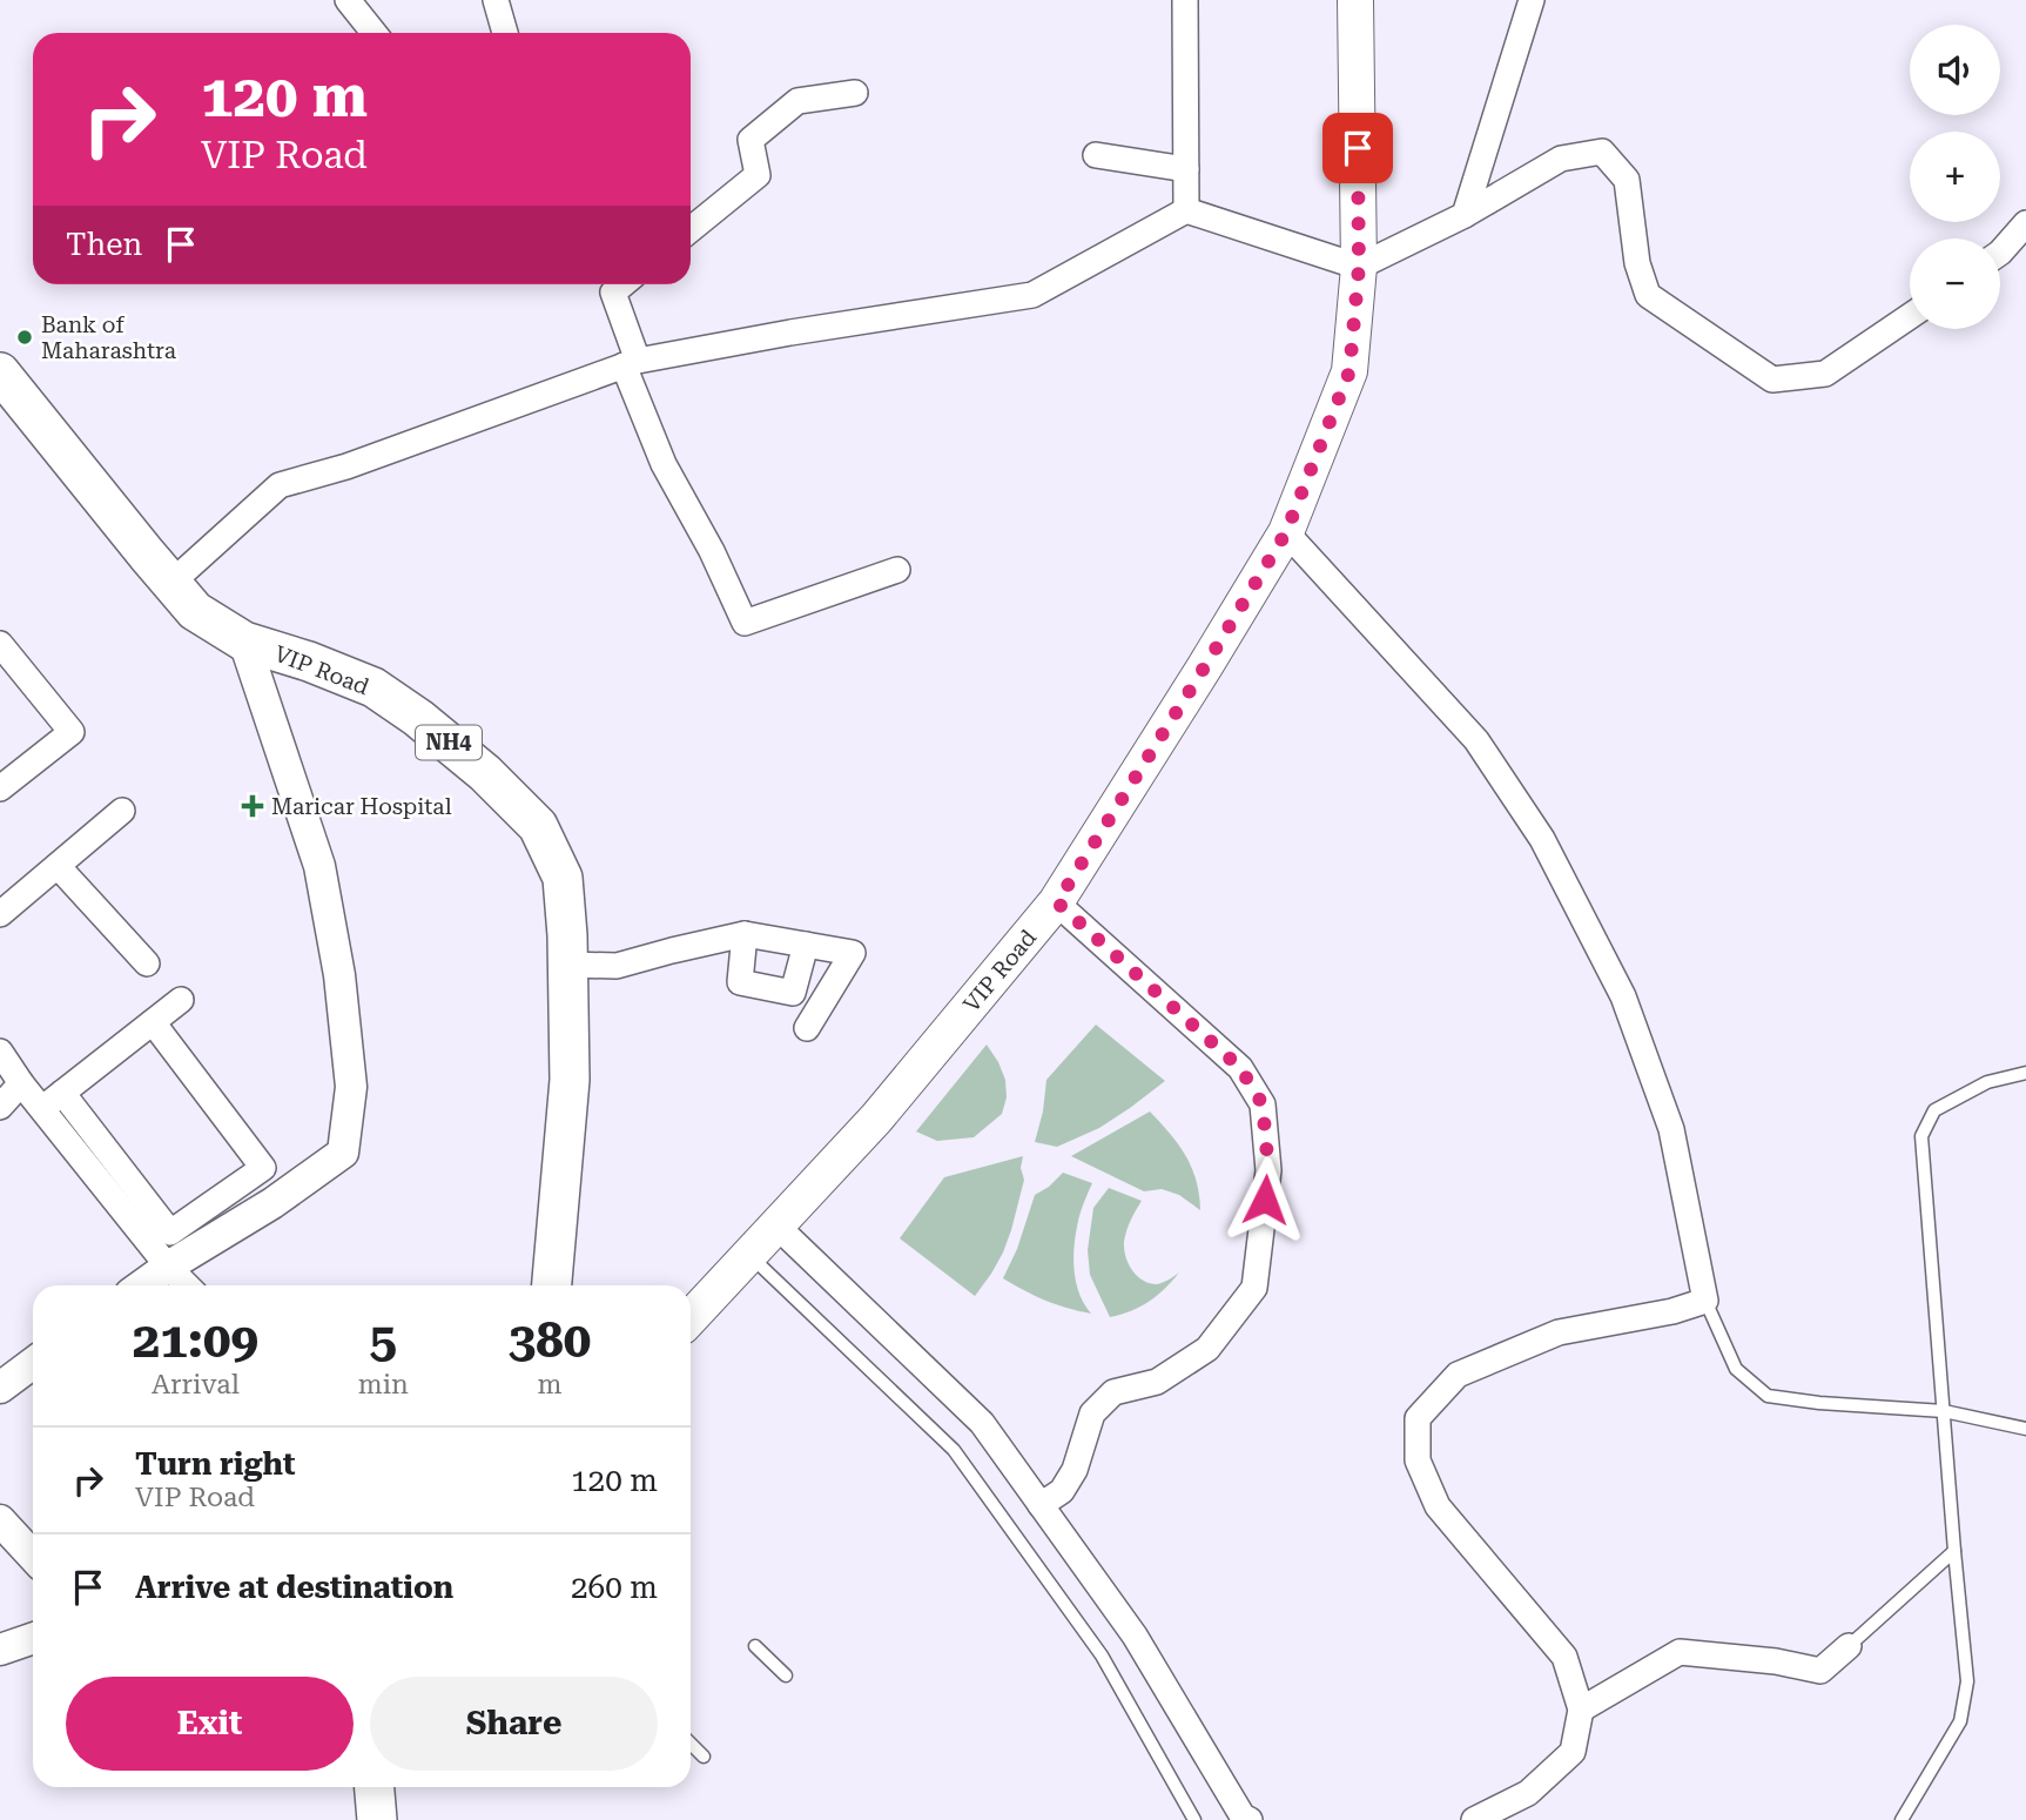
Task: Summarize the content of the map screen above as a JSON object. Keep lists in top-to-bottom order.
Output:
{
  "streets": {
    "highway": ["VIP Road", "NH4"]
  },
  "places": {
    "other": ["Bank of Maharashtra"],
    "health": ["Maricar Hospital"]
  },
  "page": {
    "map_buttons": ["+", "−"],
    "turn": ["120 m", "VIP Road"],
    "then": "Then",
    "eta": [
      "21:09",
      "Arrival",
      "5",
      "min",
      "380",
      "m"
    ],
    "list": [
      {
        "name": "Turn right",
        "note": "VIP Road",
        "value": "120 m"
      },
      {
        "name": "Arrive at destination",
        "value": "260 m"
      }
    ],
    "buttons": ["Exit", "Share"]
  }
}
